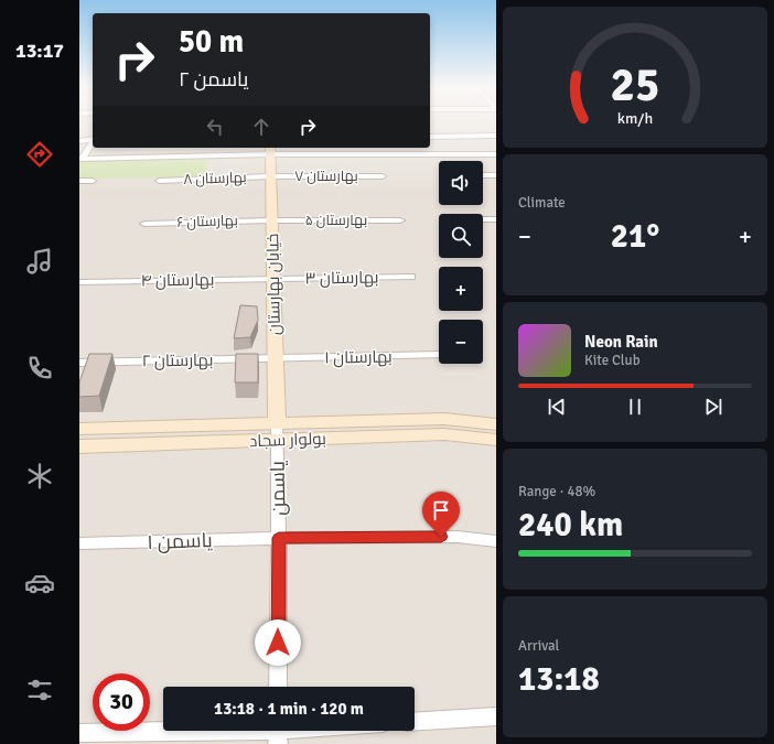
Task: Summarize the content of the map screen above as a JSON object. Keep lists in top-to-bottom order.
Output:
{
  "streets": {
    "main road": ["خیابان بهارستان", "بولوار سجاد"],
    "street": [
      "بهارستان ۷",
      "بهارستان ۸",
      "بهارستان ۵",
      "بهارستان ۶",
      "بهارستان ۳",
      "بهارستان ۴",
      "بهارستان ۱",
      "بهارستان ۲",
      "یاسمن",
      "یاسمن ۱"
    ]
  },
  "crossings": [
    ["بهارستان ۷", "بهارستان ۸"],
    ["بهارستان ۷", "خیابان بهارستان"],
    ["بهارستان ۸", "خیابان بهارستان"],
    ["بهارستان ۵", "بهارستان ۶"],
    ["بهارستان ۵", "خیابان بهارستان"],
    ["بهارستان ۶", "خیابان بهارستان"],
    ["بهارستان ۳", "بهارستان ۴"],
    ["بهارستان ۳", "خیابان بهارستان"],
    ["بهارستان ۴", "خیابان بهارستان"],
    ["خیابان بهارستان", "بهارستان ۱"],
    ["خیابان بهارستان", "بهارستان ۲"],
    ["خیابان بهارستان", "بولوار سجاد"],
    ["خیابان بهارستان", "یاسمن"],
    ["بهارستان ۱", "بهارستان ۲"],
    ["بولوار سجاد", "یاسمن"],
    ["یاسمن", "یاسمن ۱"]
  ],
  "page": {
    "tabs": "13:17",
    "turn": ["50 m", "یاسمن ۲"],
    "tile": [
      "Climate",
      ["Range · 48%", "240 km"],
      ["Arrival", "13:18"]
    ],
    "map_buttons": ["+", "−"],
    "heat": ["−", "21°", "+"],
    "song": ["Neon Rain", "Kite Club"],
    "limit": "30",
    "trip": "13:18 · 1 min · 120 m",
    "gauge": ["25", "km/h"]
  }
}
